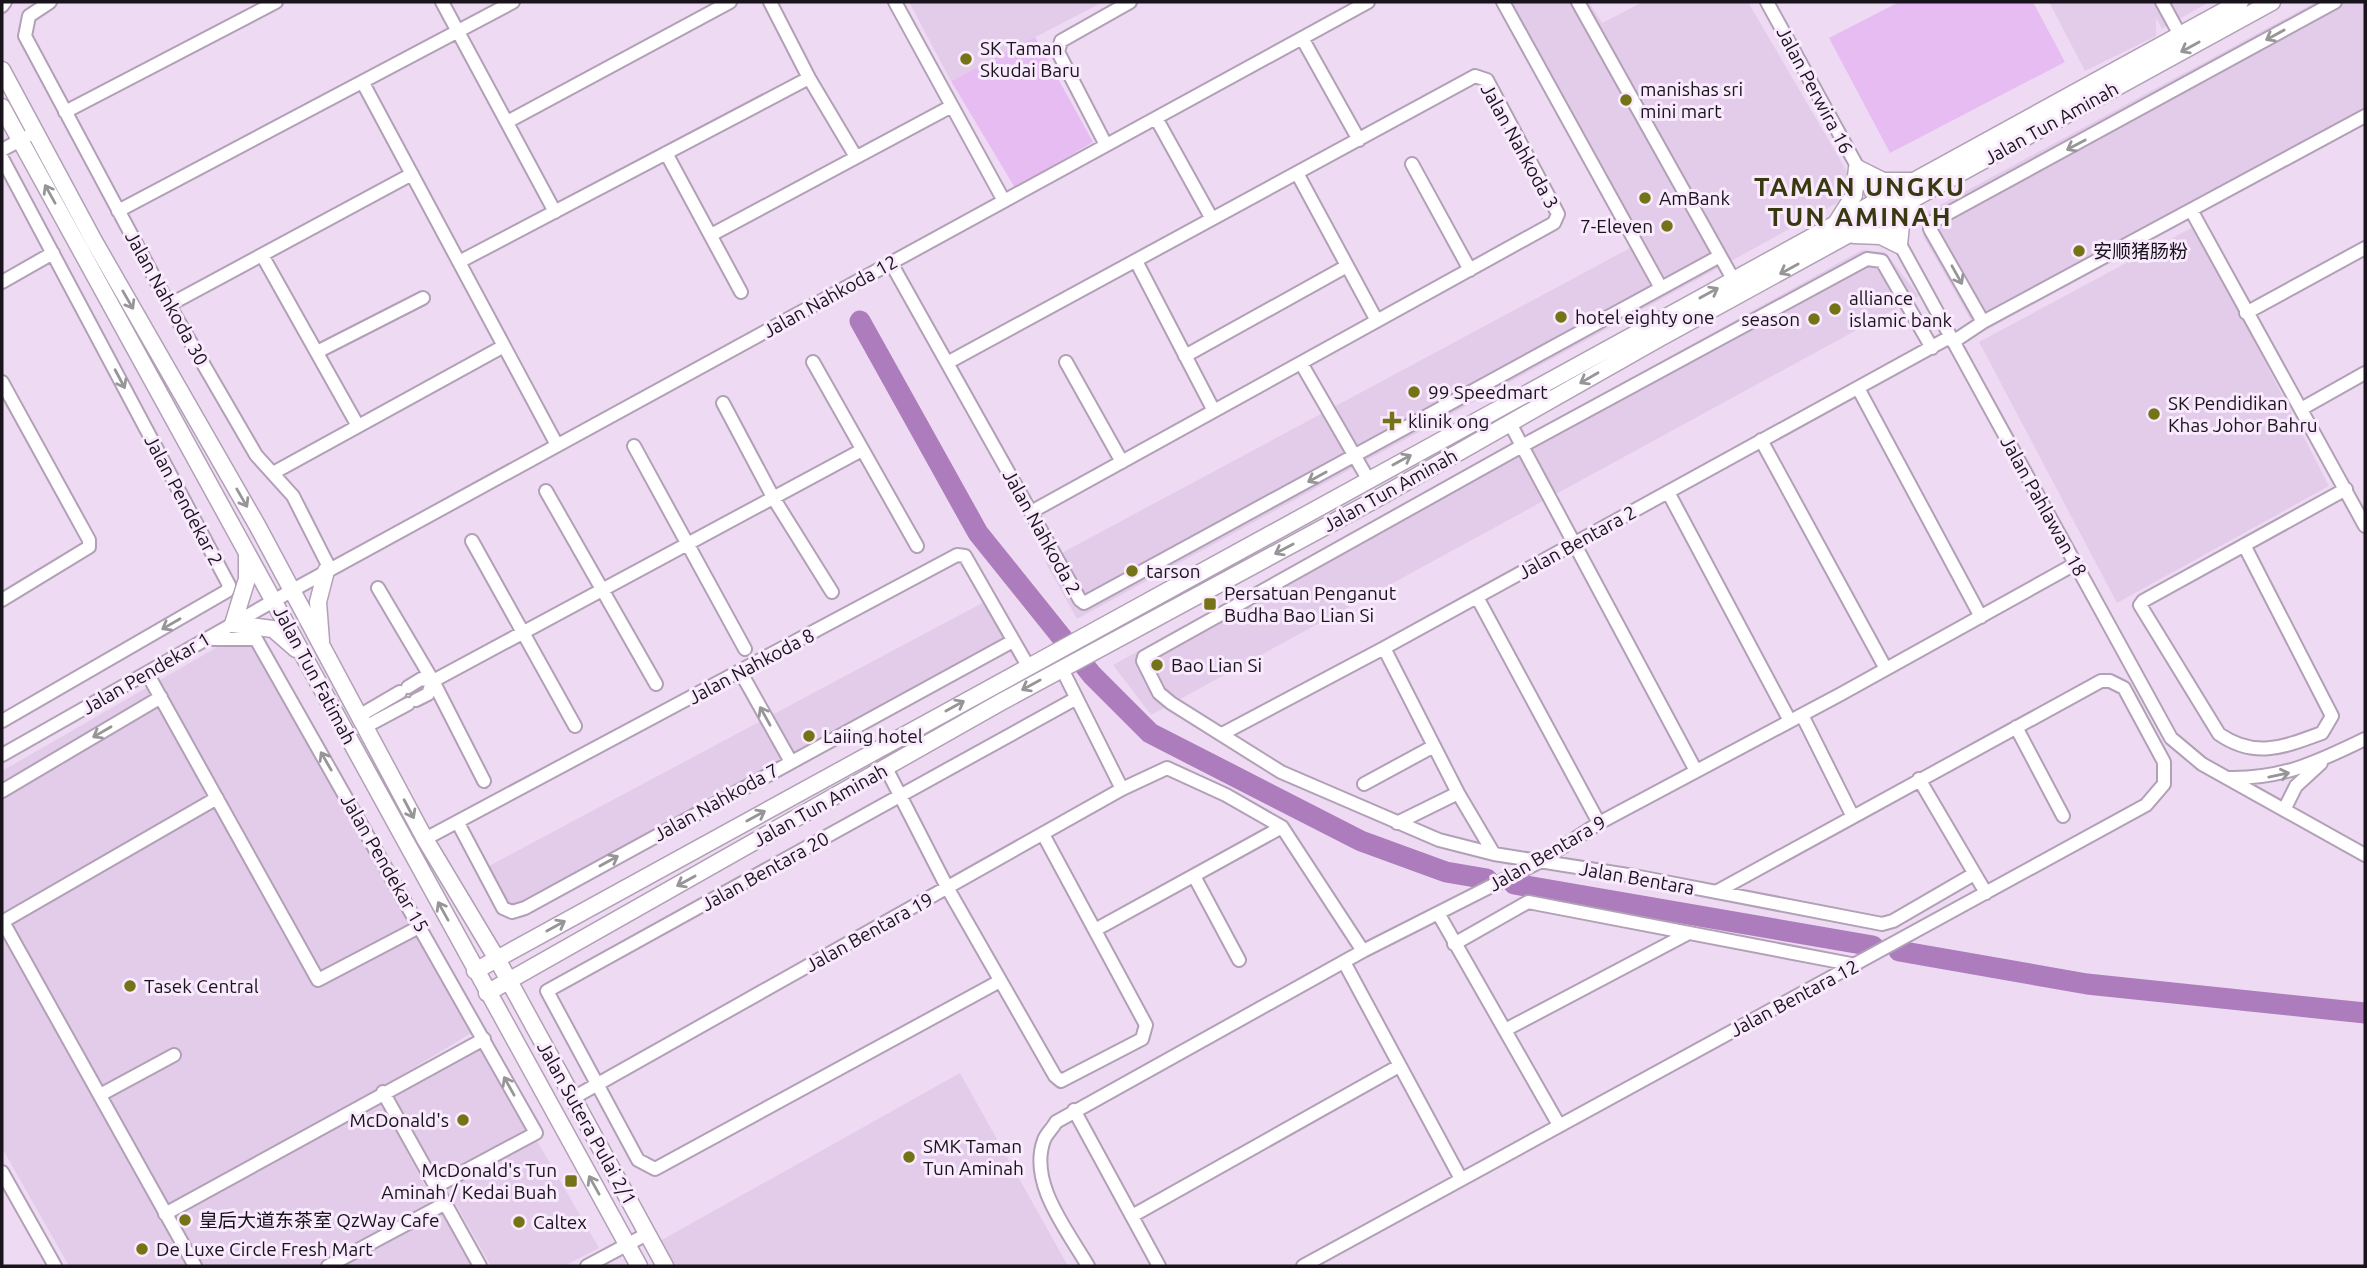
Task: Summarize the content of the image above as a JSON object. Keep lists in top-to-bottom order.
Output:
{
  "streets": {
    "main road": ["Jalan Tun Aminah", "Jalan Tun Fatimah", "Jalan Sutera Pulai 2/1"],
    "street": [
      "Jalan Perwira 16",
      "Jalan Nahkoda 3",
      "Jalan Nahkoda 12",
      "Jalan Nahkoda 30",
      "Jalan Pendekar 2",
      "Jalan Pahlawan 18",
      "Jalan Nahkoda 2",
      "Jalan Bentara 2",
      "Jalan Nahkoda 8",
      "Jalan Pendekar 1",
      "Jalan Nahkoda 7",
      "Jalan Bentara 9",
      "Jalan Pendekar 15",
      "Jalan Bentara 20",
      "Jalan Bentara",
      "Jalan Bentara 19",
      "Jalan Bentara 12"
    ]
  },
  "crossings": [
    ["Jalan Perwira 16", "Jalan Tun Aminah"],
    ["Jalan Perwira 16", "Jalan Pahlawan 18"],
    ["Jalan Tun Aminah", "Jalan Pahlawan 18"],
    ["Jalan Tun Aminah", "Jalan Nahkoda 8"],
    ["Jalan Tun Aminah", "Jalan Tun Fatimah"],
    ["Jalan Tun Aminah", "Jalan Sutera Pulai 2/1"],
    ["Jalan Nahkoda 3", "Jalan Nahkoda 2"],
    ["Jalan Nahkoda 12", "Jalan Nahkoda 30"],
    ["Jalan Nahkoda 12", "Jalan Nahkoda 2"],
    ["Jalan Nahkoda 12", "Jalan Pendekar 1"],
    ["Jalan Nahkoda 12", "Jalan Tun Fatimah"],
    ["Jalan Pahlawan 18", "Jalan Bentara 2"],
    ["Jalan Pahlawan 18", "Jalan Bentara 9"],
    ["Jalan Bentara 2", "Jalan Bentara"],
    ["Jalan Nahkoda 8", "Jalan Tun Fatimah"],
    ["Jalan Nahkoda 8", "Jalan Nahkoda 7"],
    ["Jalan Pendekar 1", "Jalan Tun Fatimah"],
    ["Jalan Pendekar 1", "Jalan Pendekar 15"],
    ["Jalan Tun Fatimah", "Jalan Sutera Pulai 2/1"],
    ["Jalan Bentara 9", "Jalan Bentara"],
    ["Jalan Bentara 20", "Jalan Bentara 19"],
    ["Jalan Bentara 19", "Jalan Sutera Pulai 2/1"]
  ],
  "one_way": ["Jalan Nahkoda 7"],
  "districts": ["TAMAN UNGKU TUN AMINAH"],
  "places": {
    "other": [
      "SK Taman Skudai Baru",
      "manishas sri mini mart",
      "AmBank",
      "7-Eleven",
      "安顺猪肠粉",
      "alliance islamic bank",
      "hotel eighty one",
      "season",
      "99 Speedmart",
      "SK Pendidikan Khas Johor Bahru",
      "tarson",
      "Bao Lian Si",
      "Laiing hotel",
      "Tasek Central",
      "McDonald's",
      "SMK Taman Tun Aminah",
      "皇后大道东茶室 QzWay Cafe",
      "Caltex",
      "De Luxe Circle Fresh Mart"
    ],
    "health": ["klinik ong"],
    "transit": ["Persatuan Penganut Budha Bao Lian Si", "McDonald's Tun Aminah / Kedai Buah"]
  }
}
